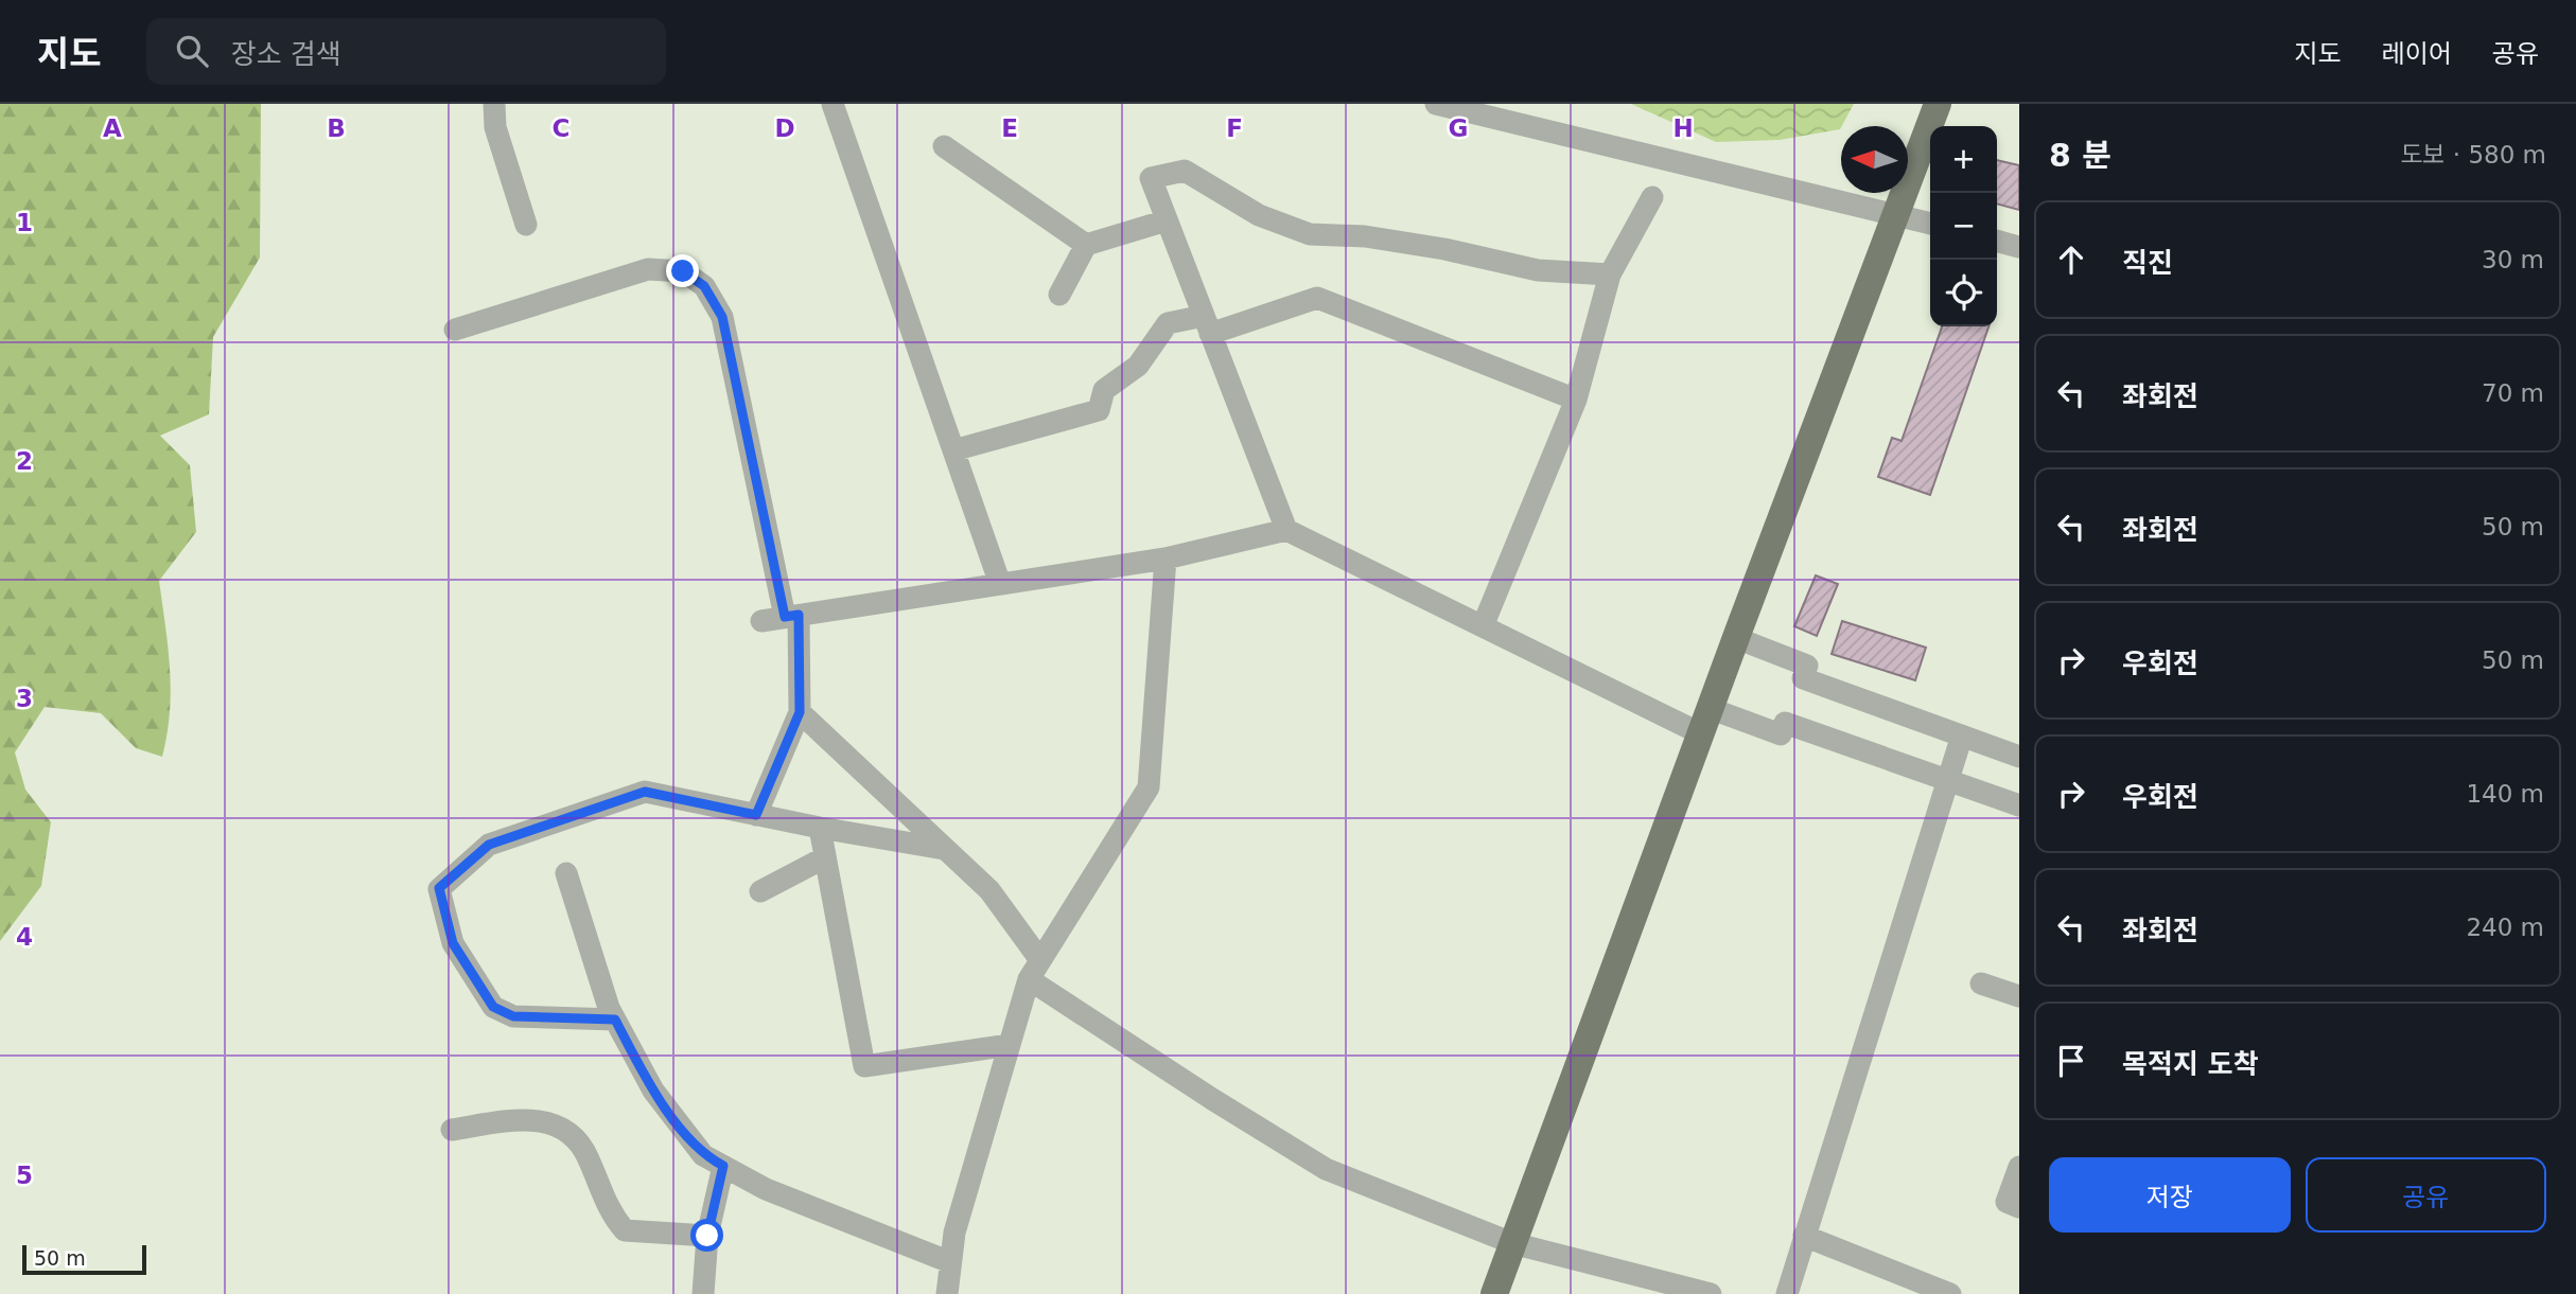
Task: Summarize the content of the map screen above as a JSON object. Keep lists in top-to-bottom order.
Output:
{
  "scale_bar": "50 m",
  "north": "left",
  "page": {
    "header": "지도",
    "search": "장소 검색",
    "nav": ["지도", "레이어", "공유"],
    "heading": ["8 분", "도보 · 580 m"],
    "map_buttons": ["+", "−"],
    "list": [
      ["직진", "30 m"],
      ["좌회전", "70 m"],
      ["좌회전", "50 m"],
      ["우회전", "50 m"],
      ["우회전", "140 m"],
      ["좌회전", "240 m"],
      "목적지 도착"
    ],
    "buttons": ["저장", "공유"],
    "scale": "50 m"
  },
  "grid": {
    "columns": [
      "A",
      "B",
      "C",
      "D",
      "E",
      "F",
      "G",
      "H"
    ],
    "rows": [
      "1",
      "2",
      "3",
      "4",
      "5"
    ]
  }
}
